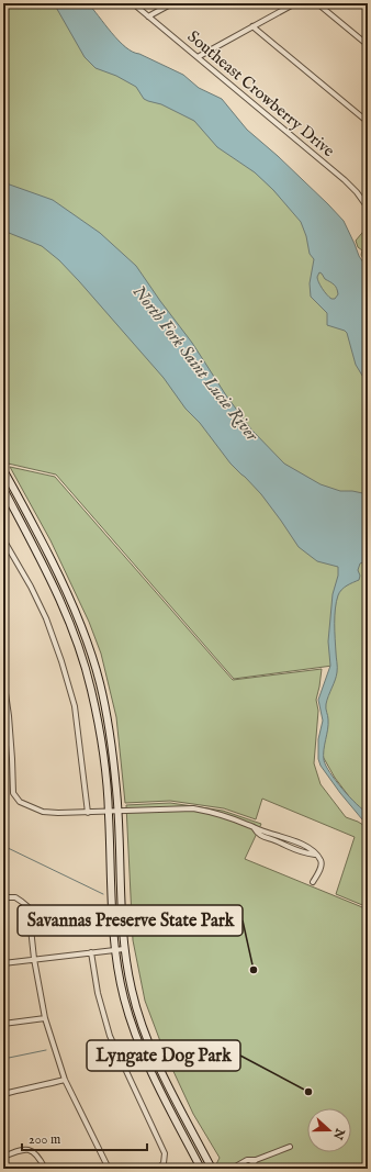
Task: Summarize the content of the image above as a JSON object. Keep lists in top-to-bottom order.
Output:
{
  "streets": {
    "street": ["Southeast Crowberry Drive"]
  },
  "water": ["North Fork Saint Lucie River"],
  "places": ["Savannas Preserve State Park", "Lyngate Dog Park"],
  "scale_bar": "200 m",
  "north": "right"
}
